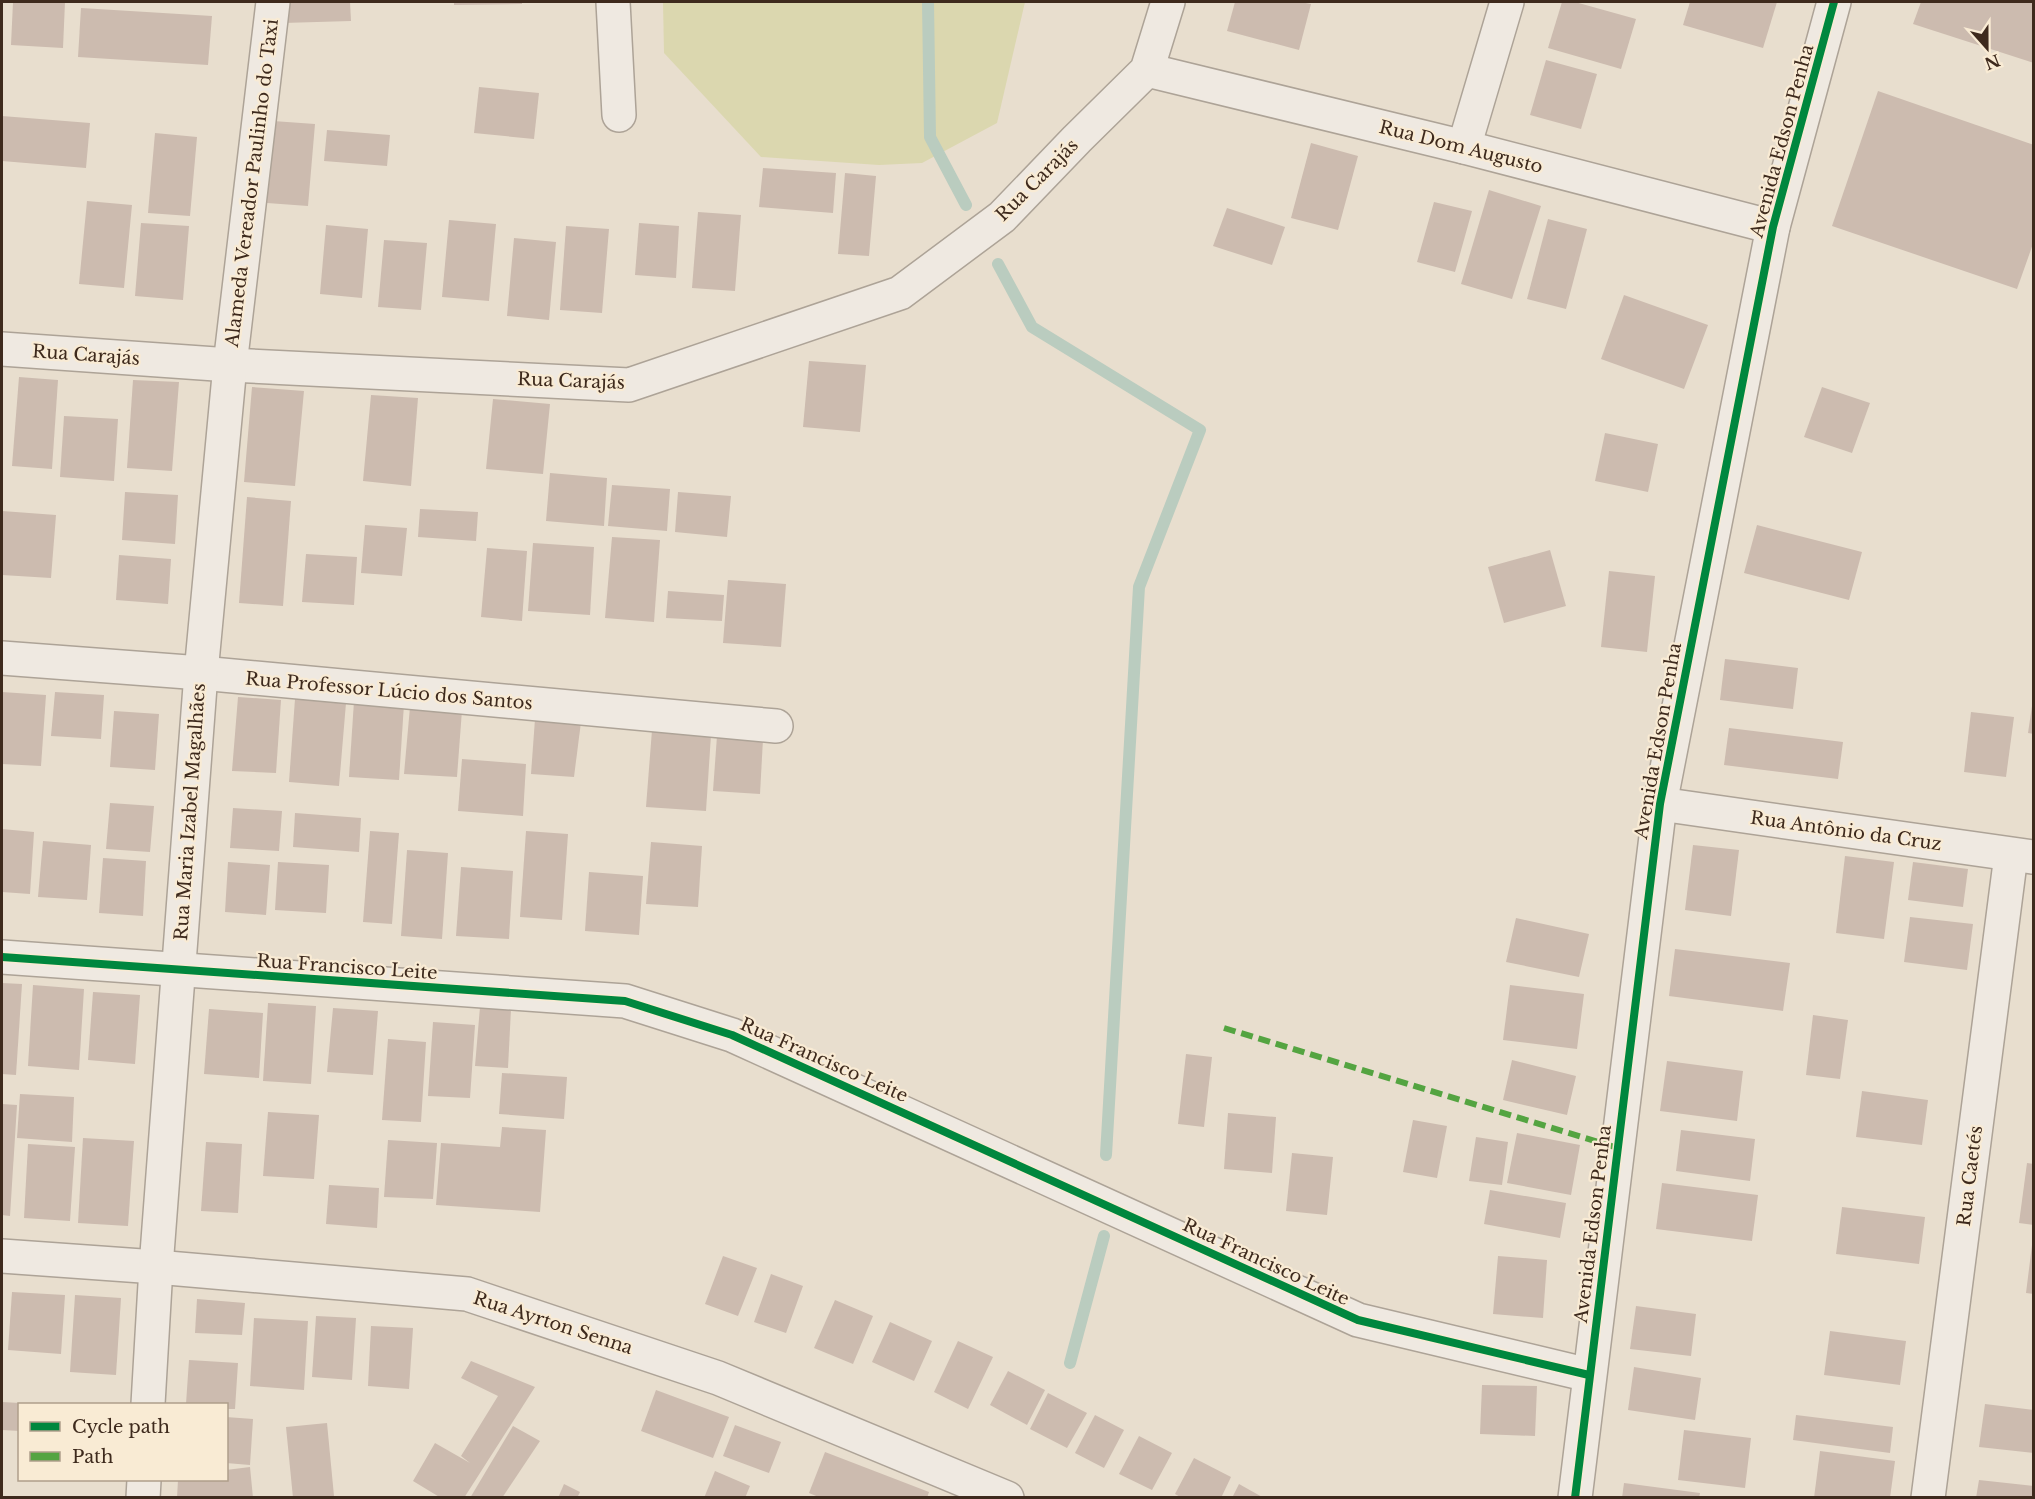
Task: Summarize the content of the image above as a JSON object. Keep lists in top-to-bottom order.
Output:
{
  "streets": {
    "street": [
      "Avenida Edson Penha",
      "Rua Dom Augusto",
      "Rua Carajás",
      "Alameda Vereador Paulinho do Taxi",
      "Rua Professor Lúcio dos Santos",
      "Rua Maria Izabel Magalhães",
      "Rua Antônio da Cruz",
      "Rua Francisco Leite",
      "Rua Caetés",
      "Rua Ayrton Senna"
    ]
  },
  "crossings": [
    ["Avenida Edson Penha", "Rua Dom Augusto"],
    ["Avenida Edson Penha", "Rua Antônio da Cruz"],
    ["Avenida Edson Penha", "Rua Francisco Leite"],
    ["Rua Dom Augusto", "Rua Carajás"],
    ["Rua Carajás", "Alameda Vereador Paulinho do Taxi"],
    ["Rua Carajás", "Rua Maria Izabel Magalhães"],
    ["Alameda Vereador Paulinho do Taxi", "Rua Maria Izabel Magalhães"],
    ["Rua Professor Lúcio dos Santos", "Rua Maria Izabel Magalhães"],
    ["Rua Maria Izabel Magalhães", "Rua Francisco Leite"],
    ["Rua Maria Izabel Magalhães", "Rua Ayrton Senna"],
    ["Rua Antônio da Cruz", "Rua Caetés"]
  ],
  "legend": ["Cycle path", "Path"],
  "north": "bottom"
}
